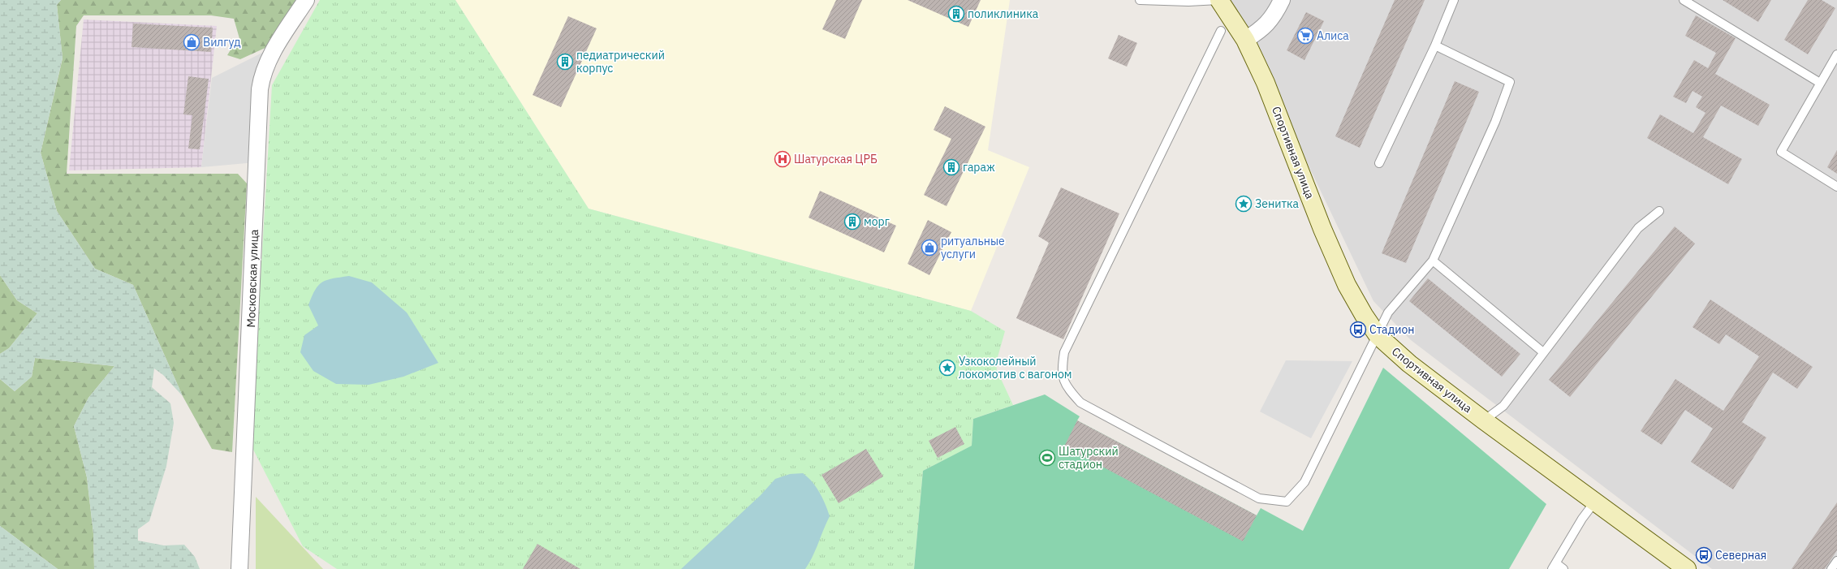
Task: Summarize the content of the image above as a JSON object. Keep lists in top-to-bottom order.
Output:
{
  "streets": {
    "street": ["Спортивная улица", "Московская улица"]
  },
  "places": {
    "building": [
      "поликлиника",
      "педиатрический корпус",
      "гараж",
      "морг"
    ],
    "supermarket": ["Алиса"],
    "shop": ["Вилгуд", "ритуальные услуги"],
    "hospital": ["Шатурская ЦРБ"],
    "place": ["Зенитка", "Узкоколейный локомотив с вагоном"],
    "bus stop": ["Стадион", "Северная"],
    "sports": ["Шатурский стадион"]
  }
}
